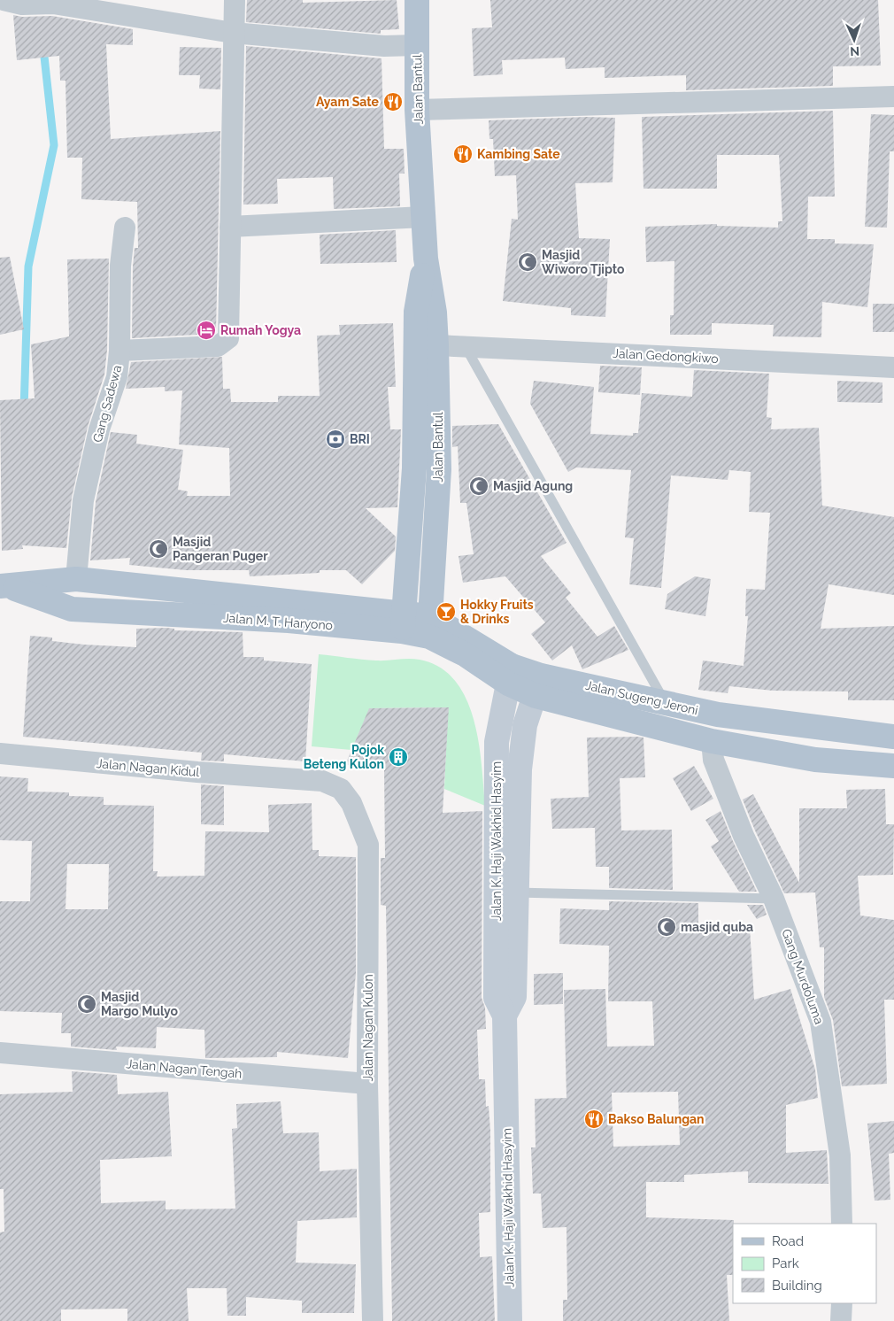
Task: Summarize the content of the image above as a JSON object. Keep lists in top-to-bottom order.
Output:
{
  "streets": {
    "main road": [
      "Jalan Bantul",
      "Jalan M. T. Haryono",
      "Jalan Sugeng Jeroni",
      "Jalan K. Haji Wakhid Hasyim"
    ],
    "street": [
      "Jalan Gedongkiwo",
      "Gang Sadewa",
      "Jalan Nagan Kidul",
      "Gang Murdoluma",
      "Jalan Nagan Kulon",
      "Jalan Nagan Tengah"
    ]
  },
  "crossings": [
    ["Jalan Bantul", "Jalan Gedongkiwo"],
    ["Jalan Bantul", "Jalan M. T. Haryono"],
    ["Gang Sadewa", "Jalan M. T. Haryono"],
    ["Jalan Sugeng Jeroni", "Jalan K. Haji Wakhid Hasyim"],
    ["Jalan Sugeng Jeroni", "Gang Murdoluma"],
    ["Jalan Nagan Kidul", "Jalan Nagan Kulon"],
    ["Jalan Nagan Kulon", "Jalan Nagan Tengah"]
  ],
  "places": {
    "restaurant": ["Ayam Sate", "Kambing Sate", "Bakso Balungan"],
    "mosque": [
      "Masjid Wiworo Tjipto",
      "Masjid Agung",
      "Masjid Pangeran Puger",
      "masjid quba",
      "Masjid Margo Mulyo"
    ],
    "hotel": ["Rumah Yogya"],
    "bank": ["BRI"],
    "bar": ["Hokky Fruits & Drinks"],
    "building": ["Pojok Beteng Kulon"]
  },
  "legend": ["Road", "Park", "Building"],
  "north": "bottom"
}
